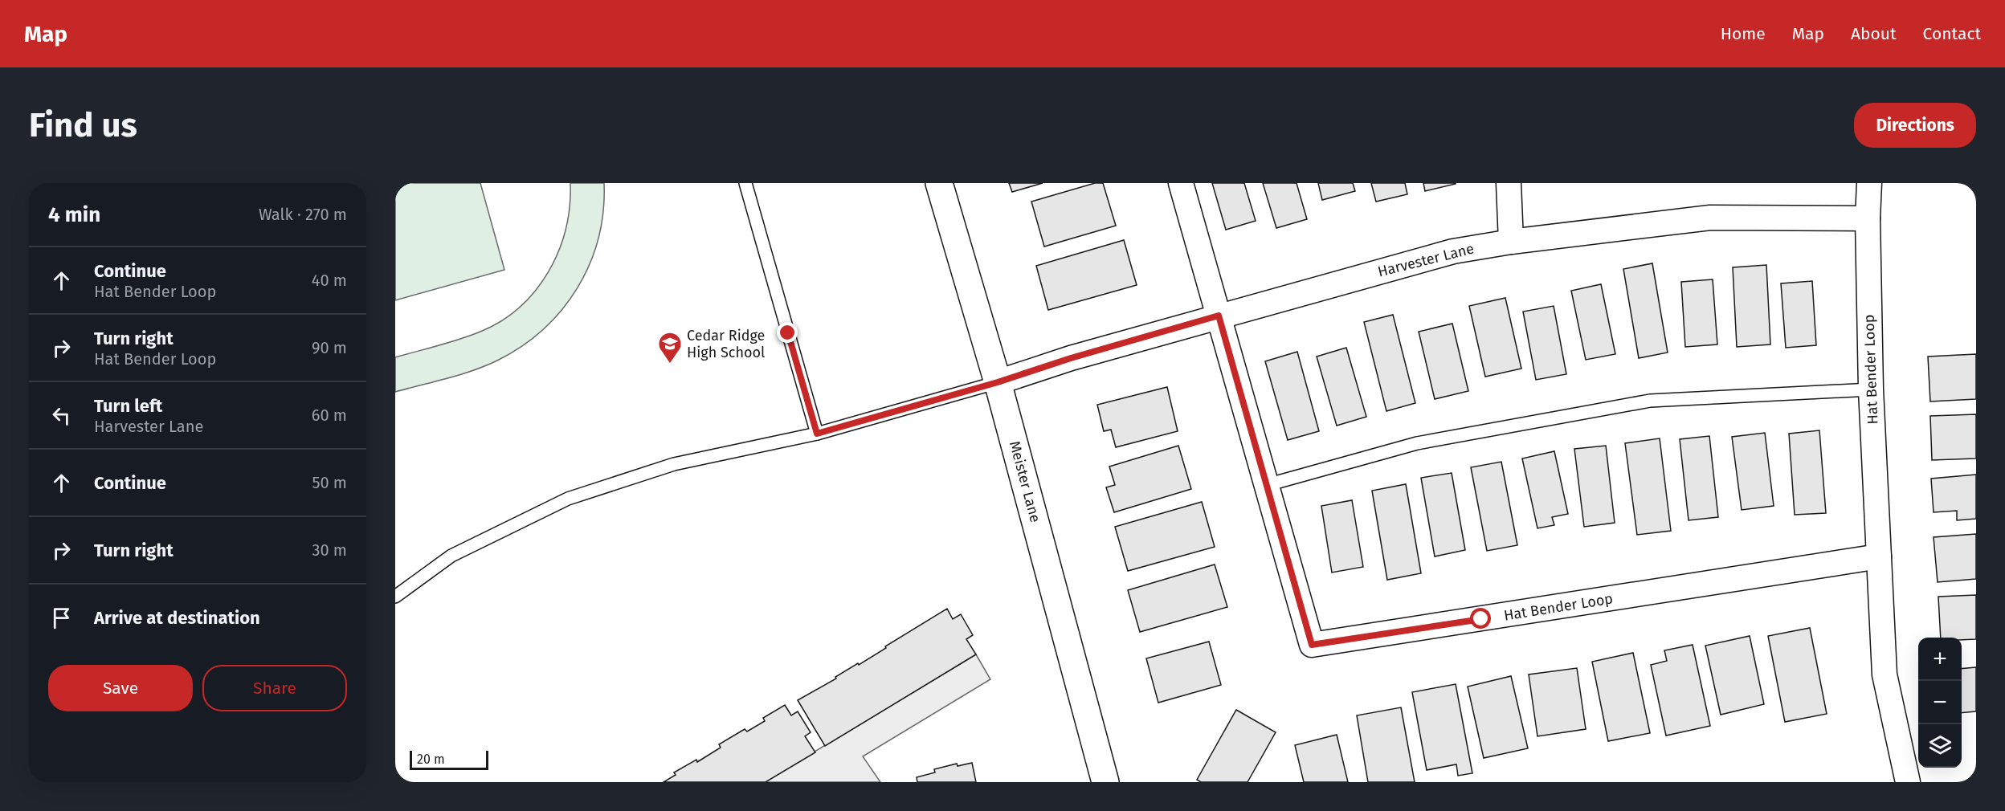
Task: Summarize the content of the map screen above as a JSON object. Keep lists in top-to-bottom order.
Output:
{
  "streets": {
    "street": ["Harvester Lane", "Hat Bender Loop", "Meister Lane"]
  },
  "crossings": [
    ["Harvester Lane", "Hat Bender Loop"],
    ["Harvester Lane", "Meister Lane"]
  ],
  "places": {
    "school or university": ["Cedar Ridge High School"]
  },
  "scale_bar": "20 m",
  "page": {
    "header": "Map",
    "nav": [
      "Home",
      "Map",
      "About",
      "Contact"
    ],
    "buttons": [
      "Directions",
      ["Save", "Share"]
    ],
    "title": "Find us",
    "heading": ["4 min", "Walk · 270 m"],
    "list": [
      ["Continue", "Hat Bender Loop", "40 m"],
      ["Turn right", "Hat Bender Loop", "90 m"],
      ["Turn left", "Harvester Lane", "60 m"],
      ["Continue", "50 m"],
      ["Turn right", "30 m"],
      "Arrive at destination"
    ],
    "map_buttons": ["+", "−"],
    "scale": "20 m"
  }
}
